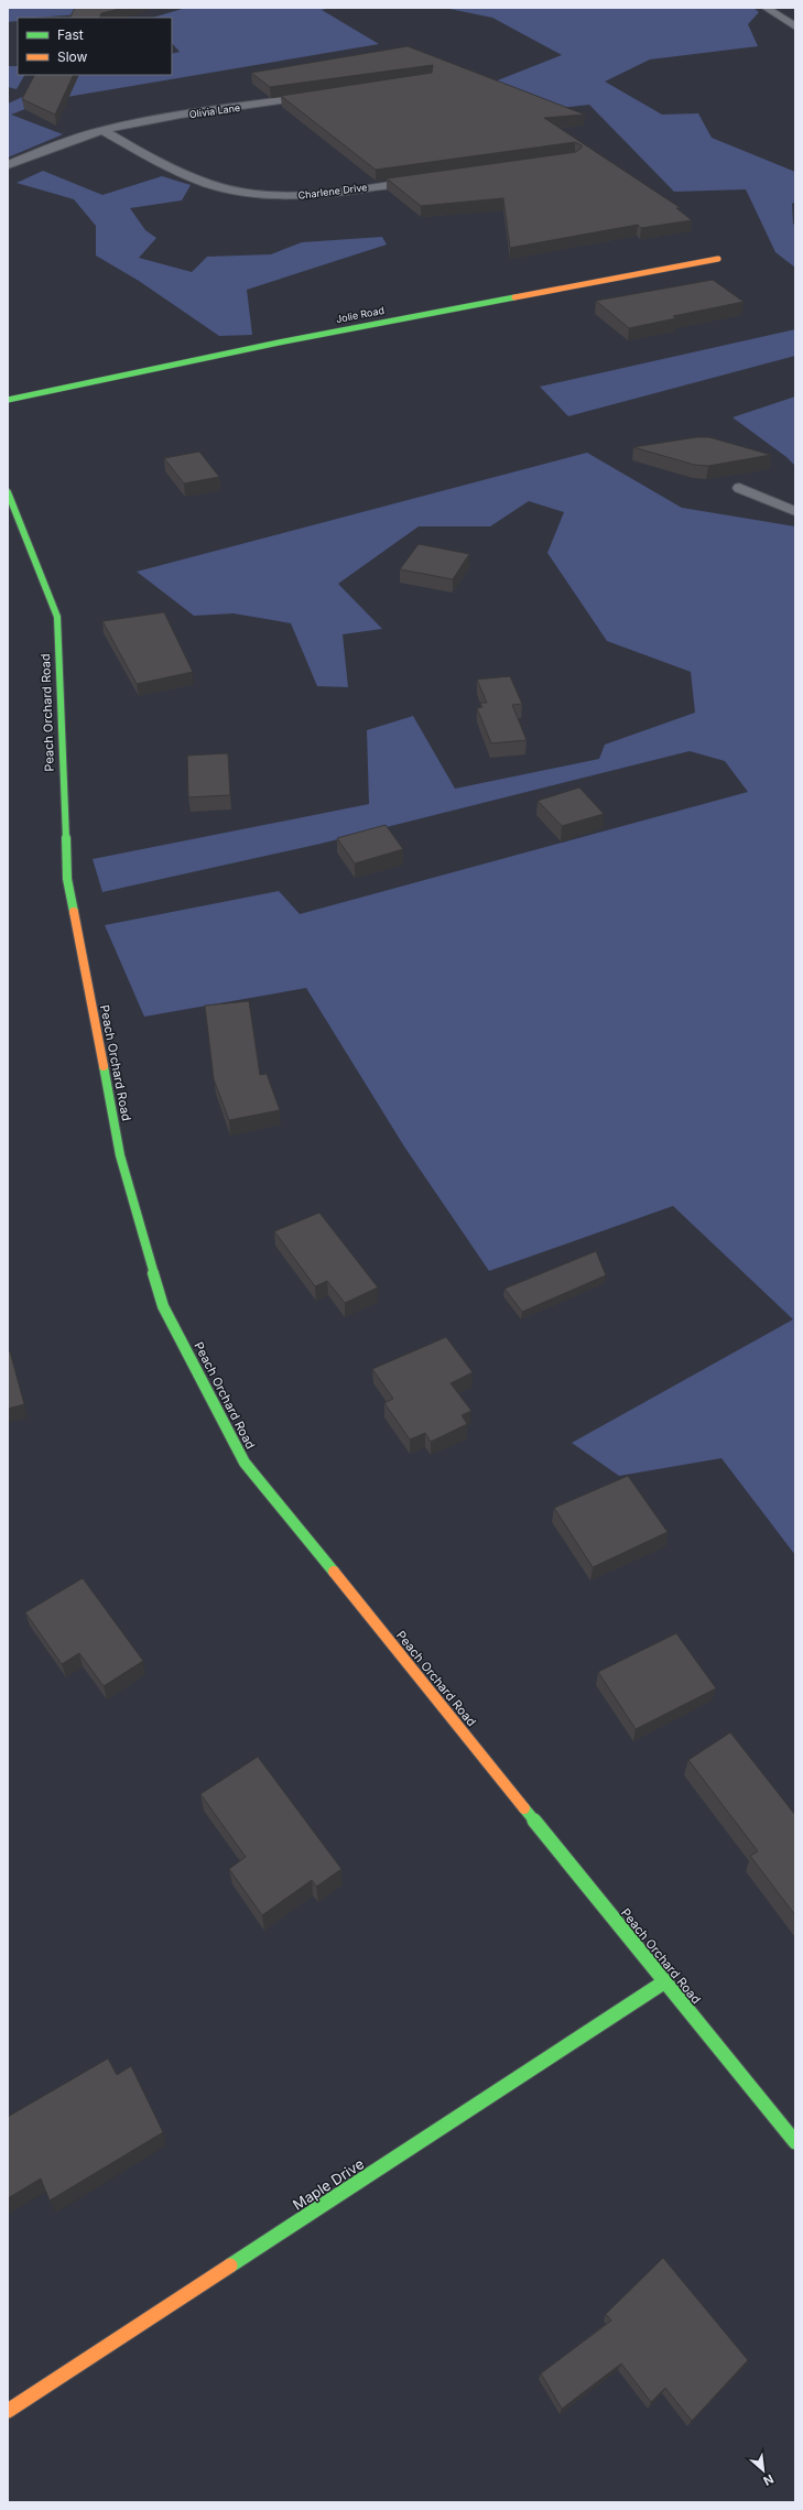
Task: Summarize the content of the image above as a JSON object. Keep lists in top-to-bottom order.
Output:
{
  "streets": {
    "street": [
      "Olivia Lane",
      "Charlene Drive",
      "Jolie Road",
      "Peach Orchard Road",
      "Maple Drive"
    ]
  },
  "crossings": [
    ["Olivia Lane", "Charlene Drive"],
    ["Peach Orchard Road", "Maple Drive"]
  ],
  "legend": ["Fast", "Slow"],
  "north": "bottom right"
}
